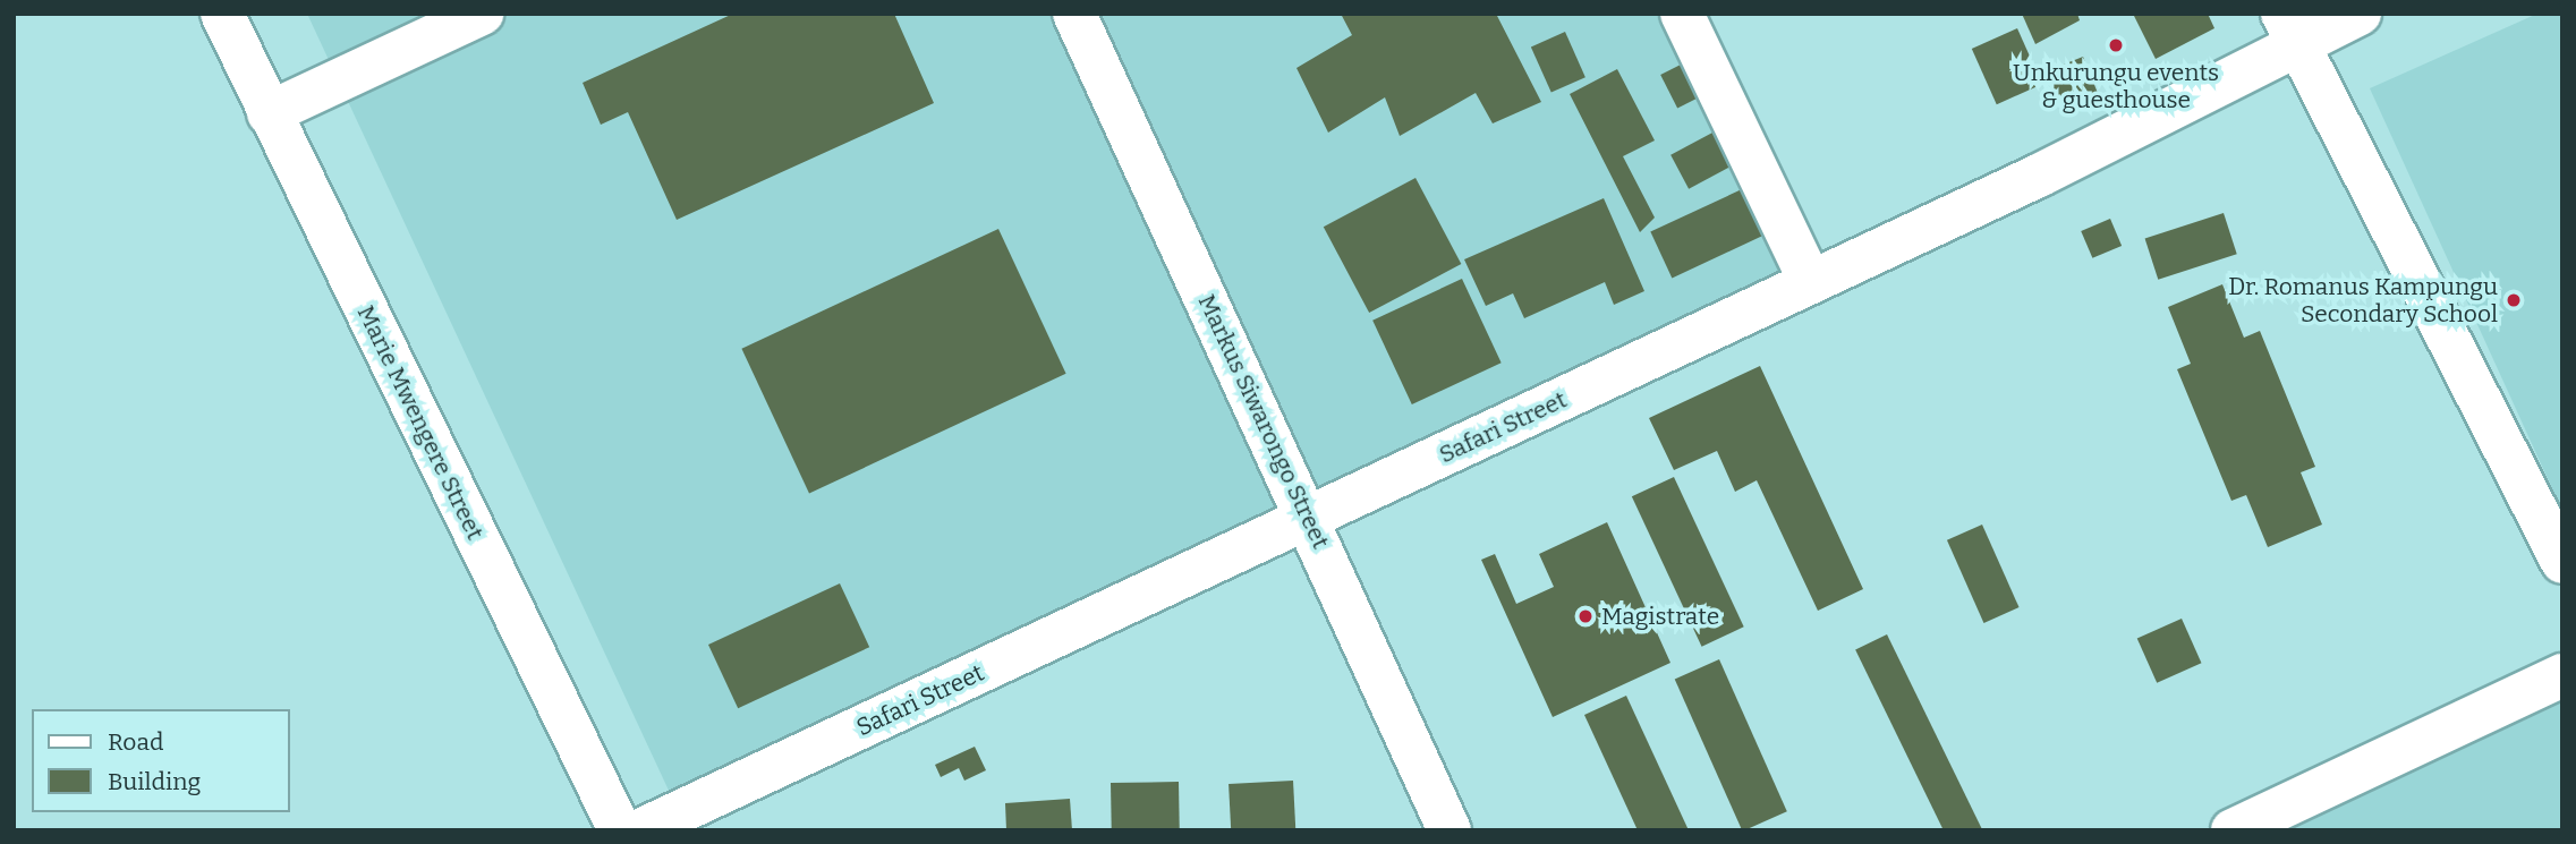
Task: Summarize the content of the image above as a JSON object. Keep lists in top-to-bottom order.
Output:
{
  "streets": {
    "street": ["Markus Siwarongo Street", "Marie Mwengere Street", "Safari Street"]
  },
  "crossings": [
    ["Markus Siwarongo Street", "Safari Street"]
  ],
  "places": ["Unkurungu events & guesthouse", "Dr. Romanus Kampungu Secondary School", "Magistrate"],
  "legend": ["Road", "Building"]
}
